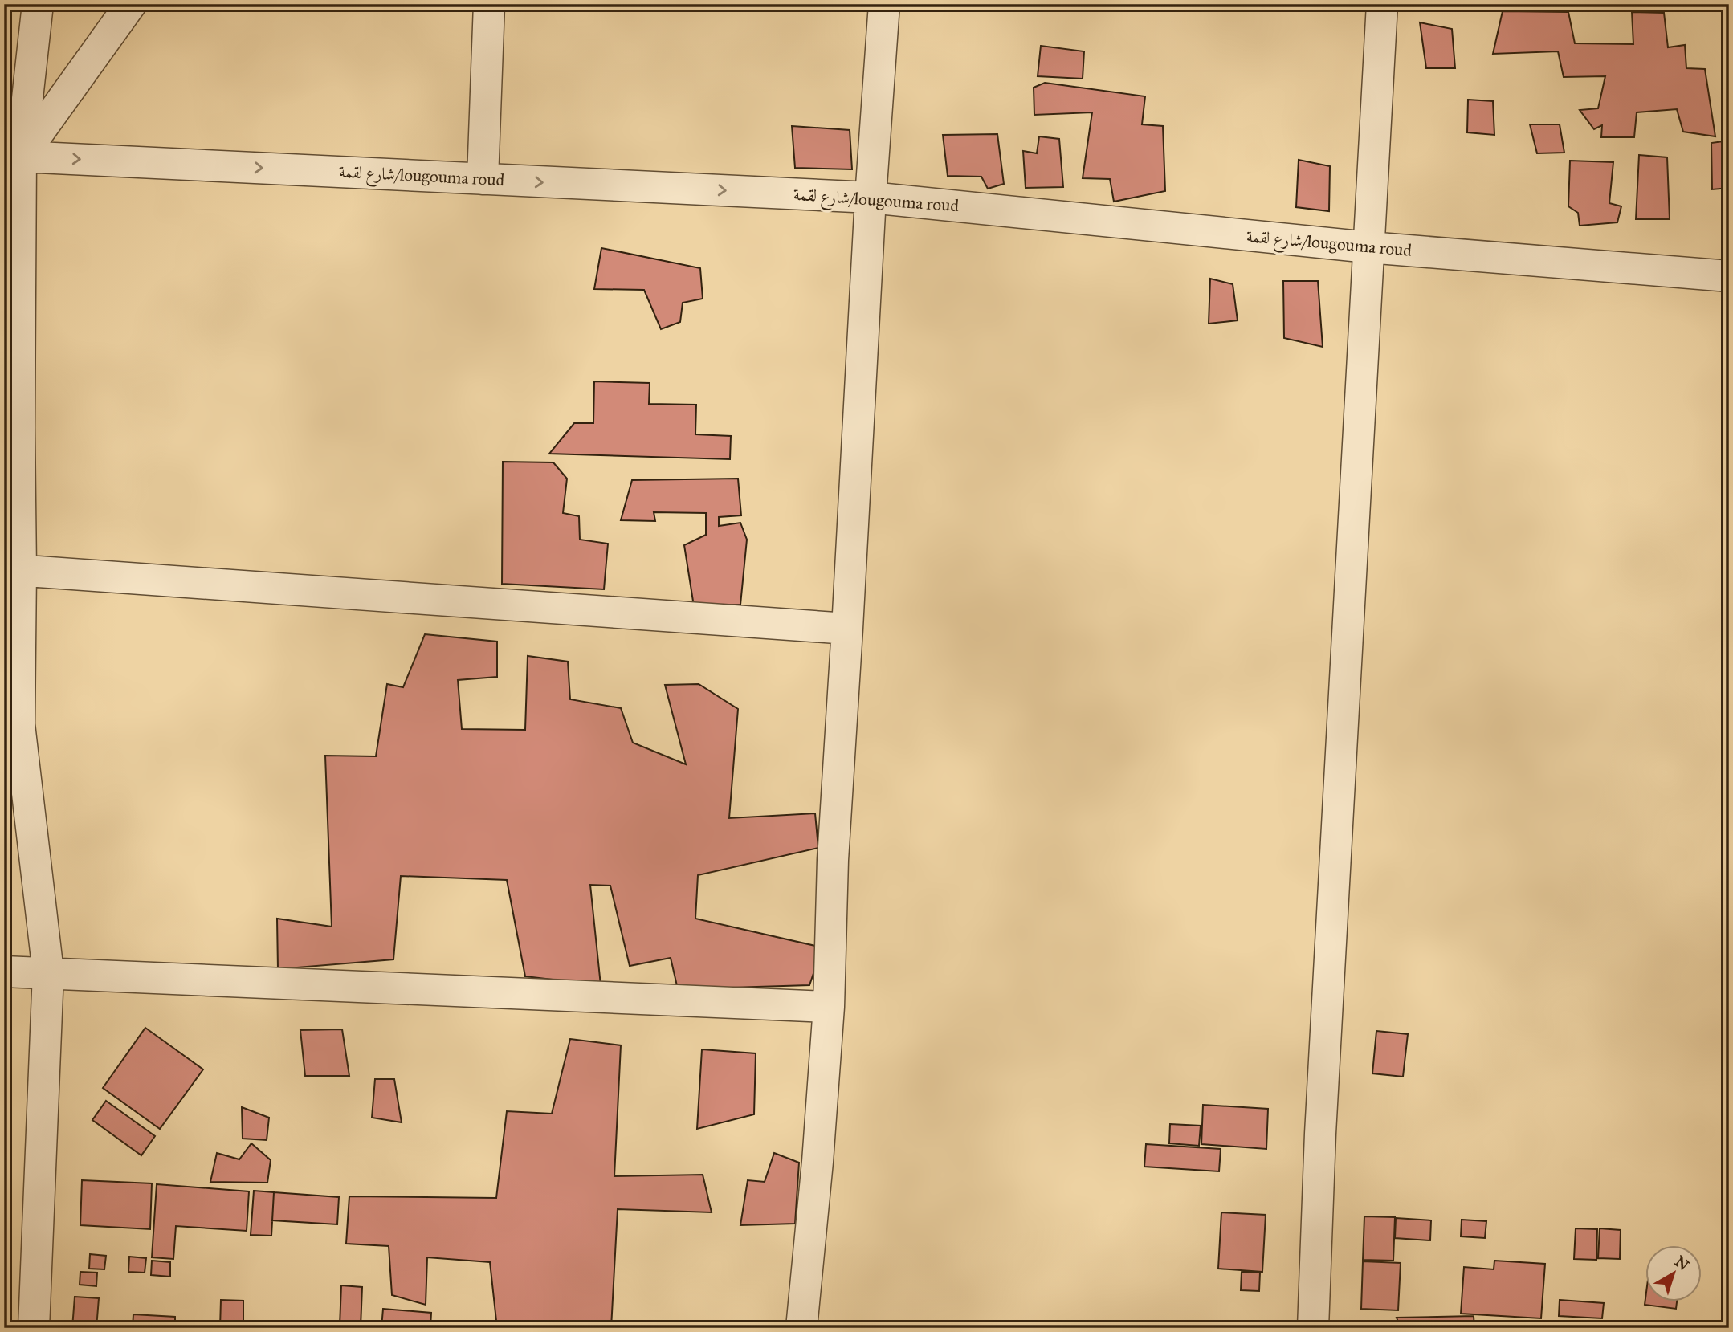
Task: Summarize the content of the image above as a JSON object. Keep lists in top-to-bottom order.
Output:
{
  "streets": {
    "street": ["شارع لقمة/lougouma roud"]
  },
  "one_way": ["شارع لقمة/lougouma roud"],
  "north": "top right"
}
